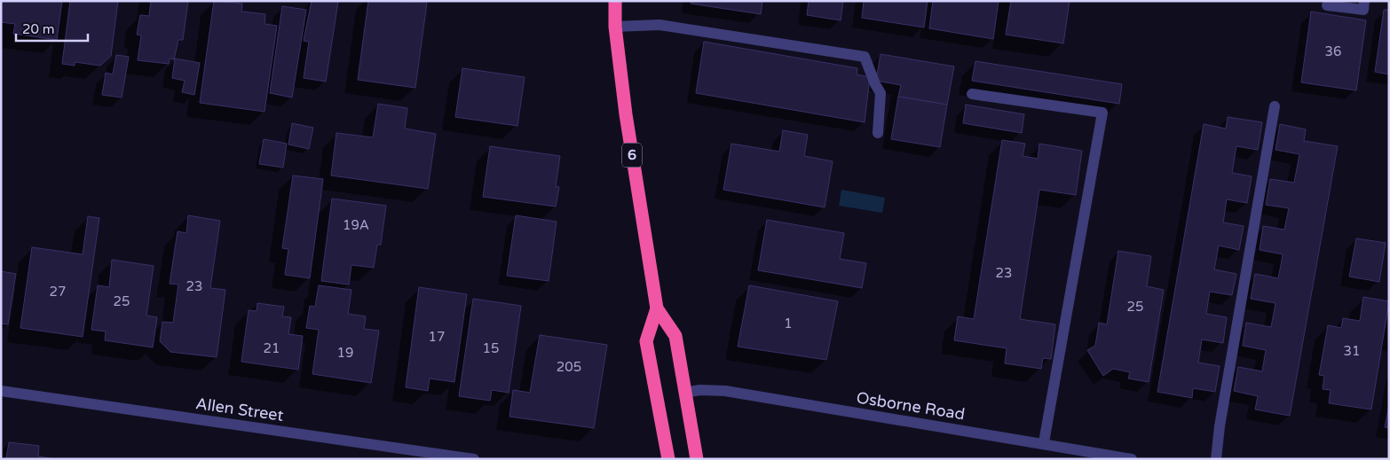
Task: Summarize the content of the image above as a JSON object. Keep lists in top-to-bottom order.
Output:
{
  "streets": {
    "highway": ["6"],
    "street": ["Osborne Road", "Allen Street"]
  },
  "crossings": [
    ["6", "Osborne Road"]
  ],
  "house_numbers": [
    "36",
    "19A",
    "23",
    "23",
    "27",
    "25",
    "25",
    "1",
    "17",
    "21",
    "15",
    "31",
    "19",
    "205"
  ],
  "scale_bar": "20 m"
}
